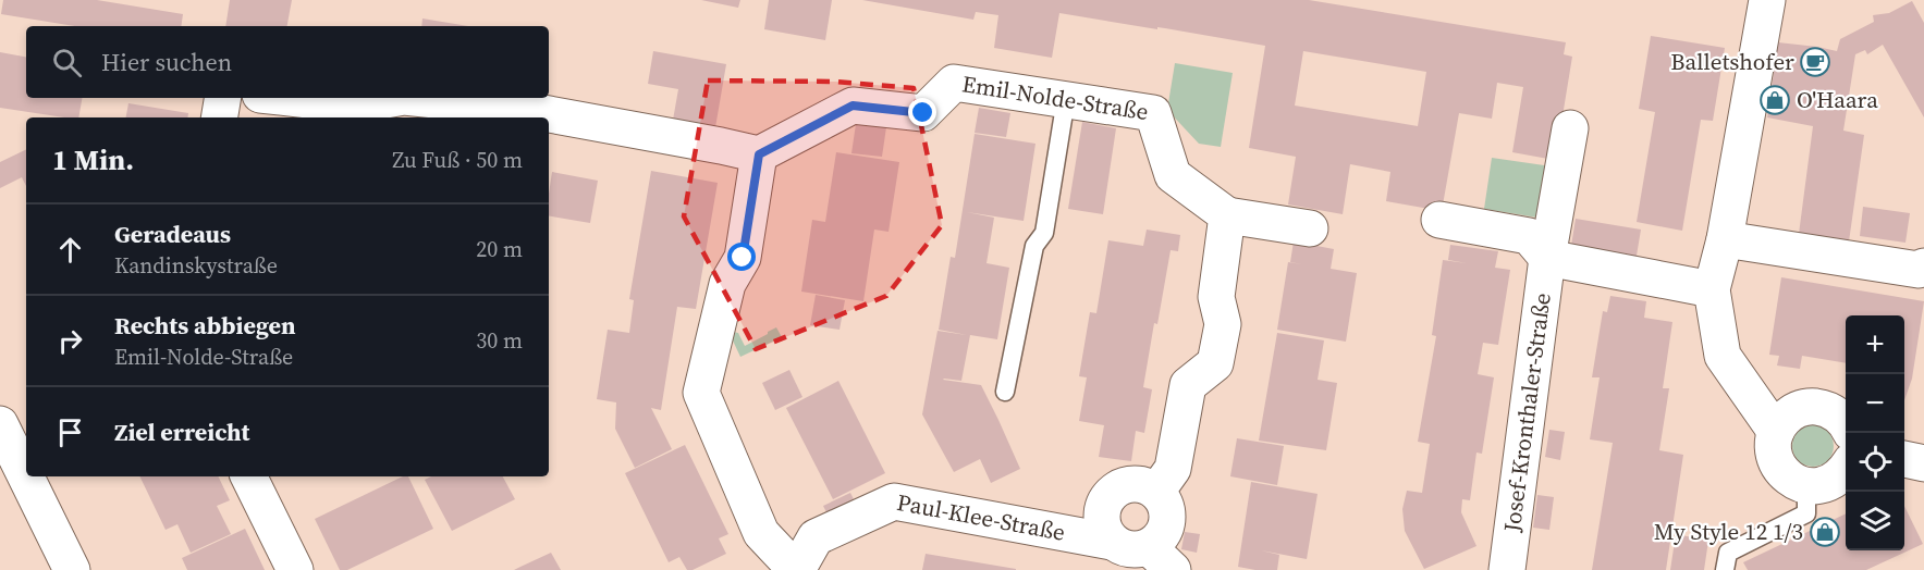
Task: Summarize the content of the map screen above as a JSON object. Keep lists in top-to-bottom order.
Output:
{
  "streets": {
    "street": ["Emil-Nolde-Straße", "Josef-Kronthaler-Straße", "Paul-Klee-Straße"]
  },
  "places": {
    "cafe": ["Balletshofer"],
    "shop": ["O'Haara", "My Style 12 1/3"]
  },
  "page": {
    "search": "Hier suchen",
    "heading": ["1 Min.", "Zu Fuß · 50 m"],
    "list": [
      ["Geradeaus", "Kandinskystraße", "20 m"],
      ["Rechts abbiegen", "Emil-Nolde-Straße", "30 m"],
      "Ziel erreicht"
    ],
    "map_buttons": ["+", "−"]
  }
}
